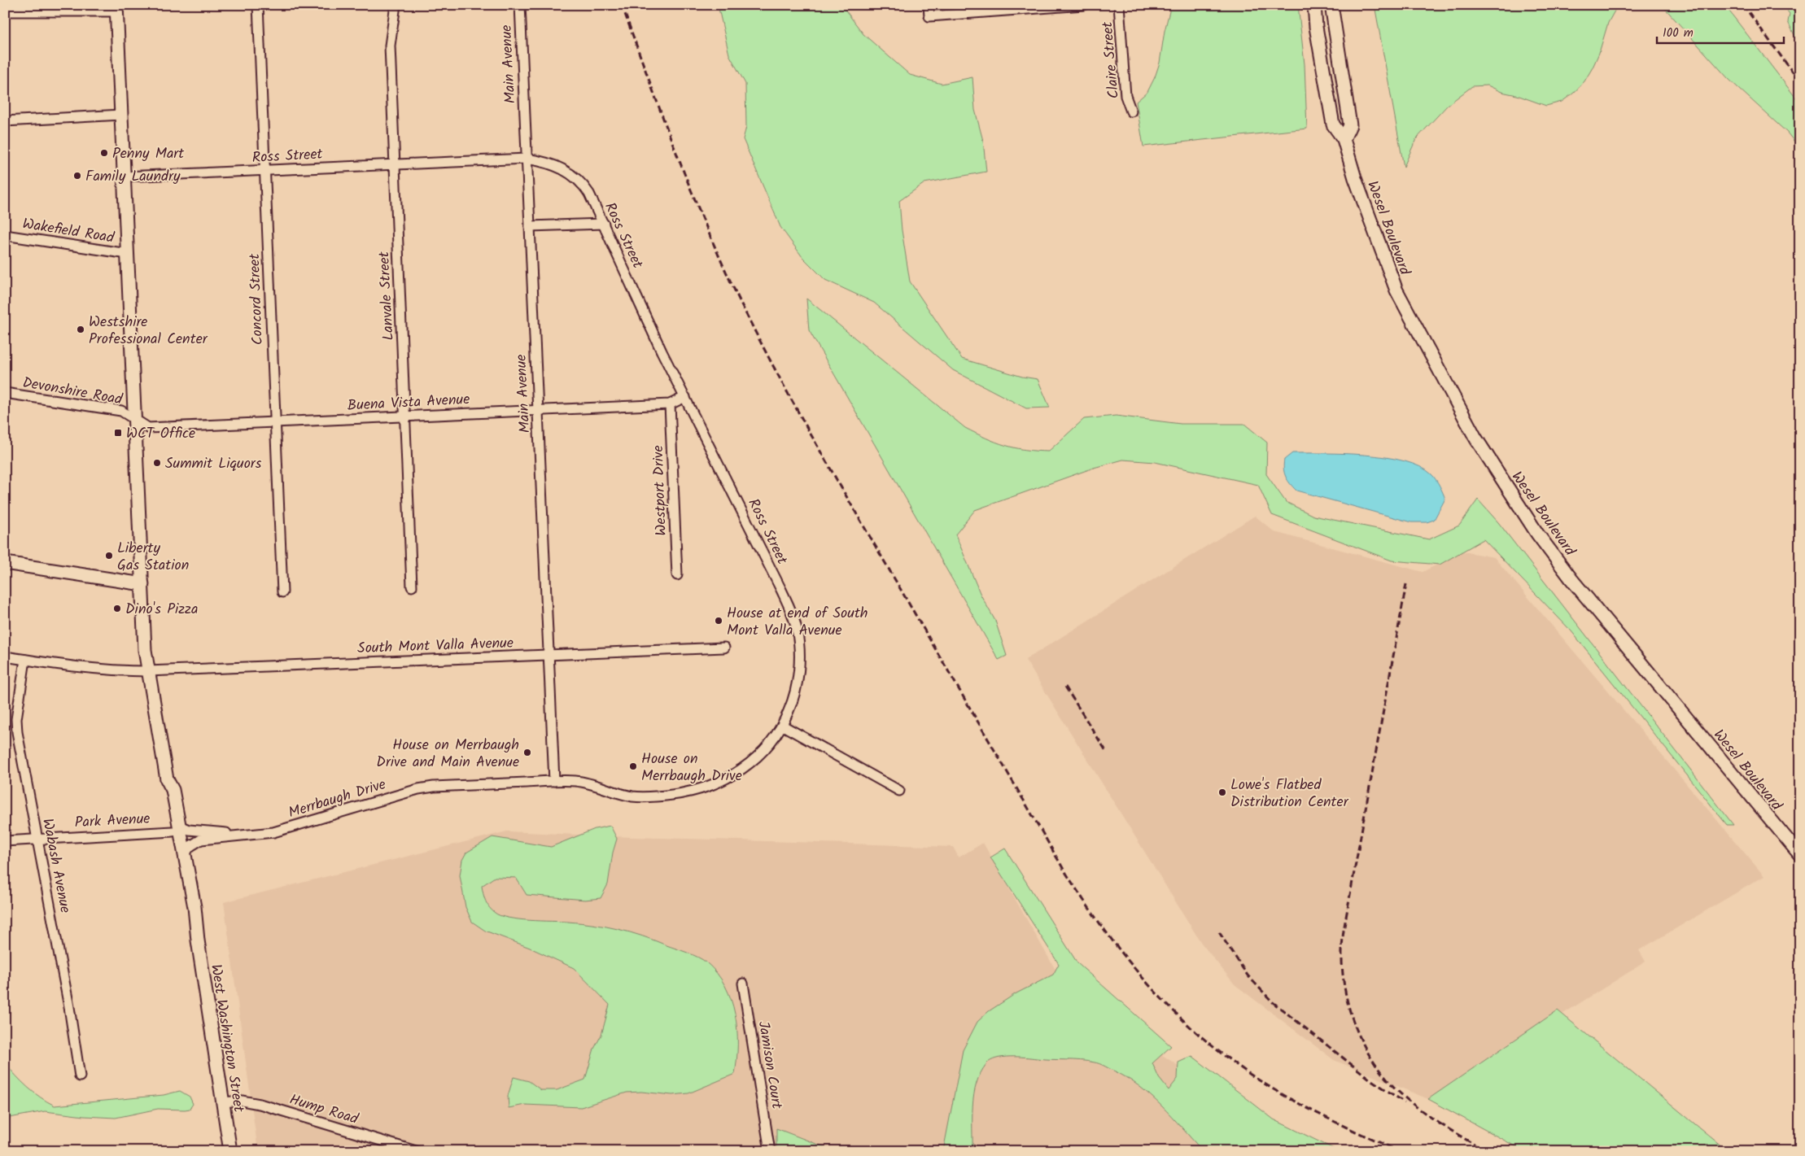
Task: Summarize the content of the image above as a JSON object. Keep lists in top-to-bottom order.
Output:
{
  "streets": {
    "street": [
      "Claire Street",
      "Main Avenue",
      "Ross Street",
      "Wesel Boulevard",
      "Wakefield Road",
      "Lanvale Street",
      "Concord Street",
      "Devonshire Road",
      "Buena Vista Avenue",
      "Westport Drive",
      "South Mont Valla Avenue",
      "Merrbaugh Drive",
      "Park Avenue",
      "Wabash Avenue",
      "West Washington Street",
      "Jamison Court",
      "Hump Road"
    ]
  },
  "crossings": [
    ["Main Avenue", "Ross Street"],
    ["Main Avenue", "Buena Vista Avenue"],
    ["Main Avenue", "South Mont Valla Avenue"],
    ["Main Avenue", "Merrbaugh Drive"],
    ["Ross Street", "Lanvale Street"],
    ["Ross Street", "Concord Street"],
    ["Ross Street", "Buena Vista Avenue"],
    ["Ross Street", "Merrbaugh Drive"],
    ["Ross Street", "West Washington Street"],
    ["Wakefield Road", "West Washington Street"],
    ["Lanvale Street", "Buena Vista Avenue"],
    ["Concord Street", "Buena Vista Avenue"],
    ["Devonshire Road", "Buena Vista Avenue"],
    ["Devonshire Road", "West Washington Street"],
    ["Buena Vista Avenue", "Westport Drive"],
    ["Buena Vista Avenue", "West Washington Street"],
    ["South Mont Valla Avenue", "Wabash Avenue"],
    ["South Mont Valla Avenue", "West Washington Street"],
    ["Merrbaugh Drive", "Park Avenue"],
    ["Merrbaugh Drive", "West Washington Street"],
    ["Park Avenue", "Wabash Avenue"],
    ["Park Avenue", "West Washington Street"],
    ["West Washington Street", "Hump Road"]
  ],
  "places": {
    "other": [
      "Penny Mart",
      "Family Laundry",
      "Westshire Professional Center",
      "Summit Liquors",
      "Liberty Gas Station",
      "Dino's Pizza",
      "House at end of South Mont Valla Avenue",
      "House on Merrbaugh Drive and Main Avenue",
      "House on Merrbaugh Drive",
      "Lowe's Flatbed Distribution Center"
    ],
    "transit": ["WCT Office"]
  },
  "scale_bar": "100 m"
}
